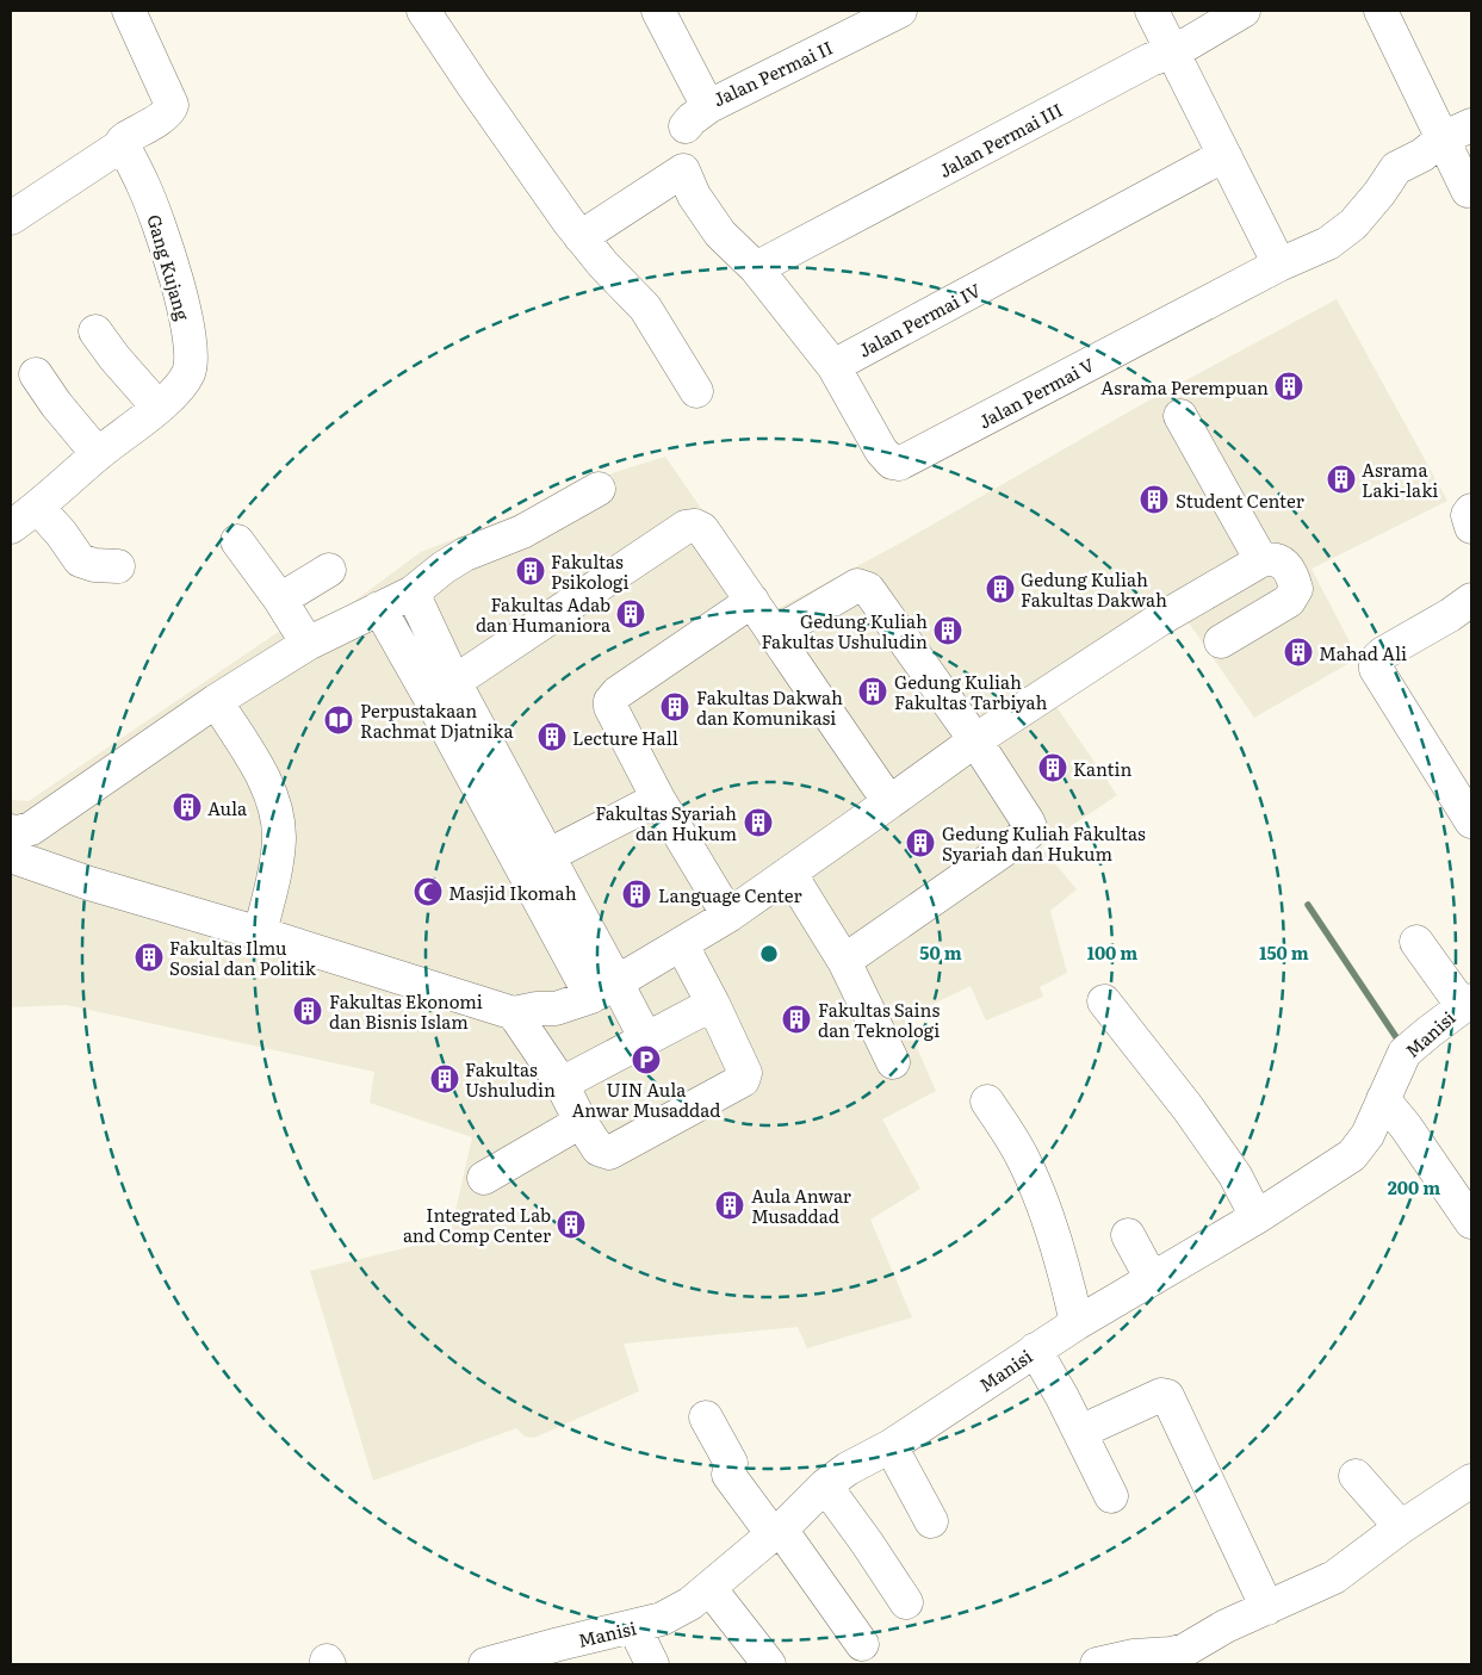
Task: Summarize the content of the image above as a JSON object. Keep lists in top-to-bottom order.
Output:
{
  "streets": {
    "street": [
      "Jalan Permai II",
      "Jalan Permai III",
      "Gang Kujang",
      "Jalan Permai IV",
      "Jalan Permai V",
      "Manisi"
    ]
  },
  "crossings": [
    ["Jalan Permai IV", "Jalan Permai V"]
  ],
  "places": {
    "building": [
      "Asrama Perempuan",
      "Asrama Laki-laki",
      "Student Center",
      "Fakultas Psikologi",
      "Gedung Kuliah Fakultas Dakwah",
      "Fakultas Adab dan Humaniora",
      "Gedung Kuliah Fakultas Ushuludin",
      "Mahad Ali",
      "Gedung Kuliah Fakultas Tarbiyah",
      "Fakultas Dakwah dan Komunikasi",
      "Lecture Hall",
      "Kantin",
      "Aula",
      "Fakultas Syariah dan Hukum",
      "Gedung Kuliah Fakultas Syariah dan Hukum",
      "Language Center",
      "Fakultas Ilmu Sosial dan Politik",
      "Fakultas Ekonomi dan Bisnis Islam",
      "Fakultas Sains dan Teknologi",
      "Fakultas Ushuludin",
      "Aula Anwar Musaddad",
      "Integrated Lab and Comp Center"
    ],
    "library": ["Perpustakaan Rachmat Djatnika"],
    "mosque": ["Masjid Ikomah"],
    "parking": ["UIN Aula Anwar Musaddad"]
  },
  "rings": [
    "50 m",
    "100 m",
    "150 m",
    "200 m"
  ]
}
